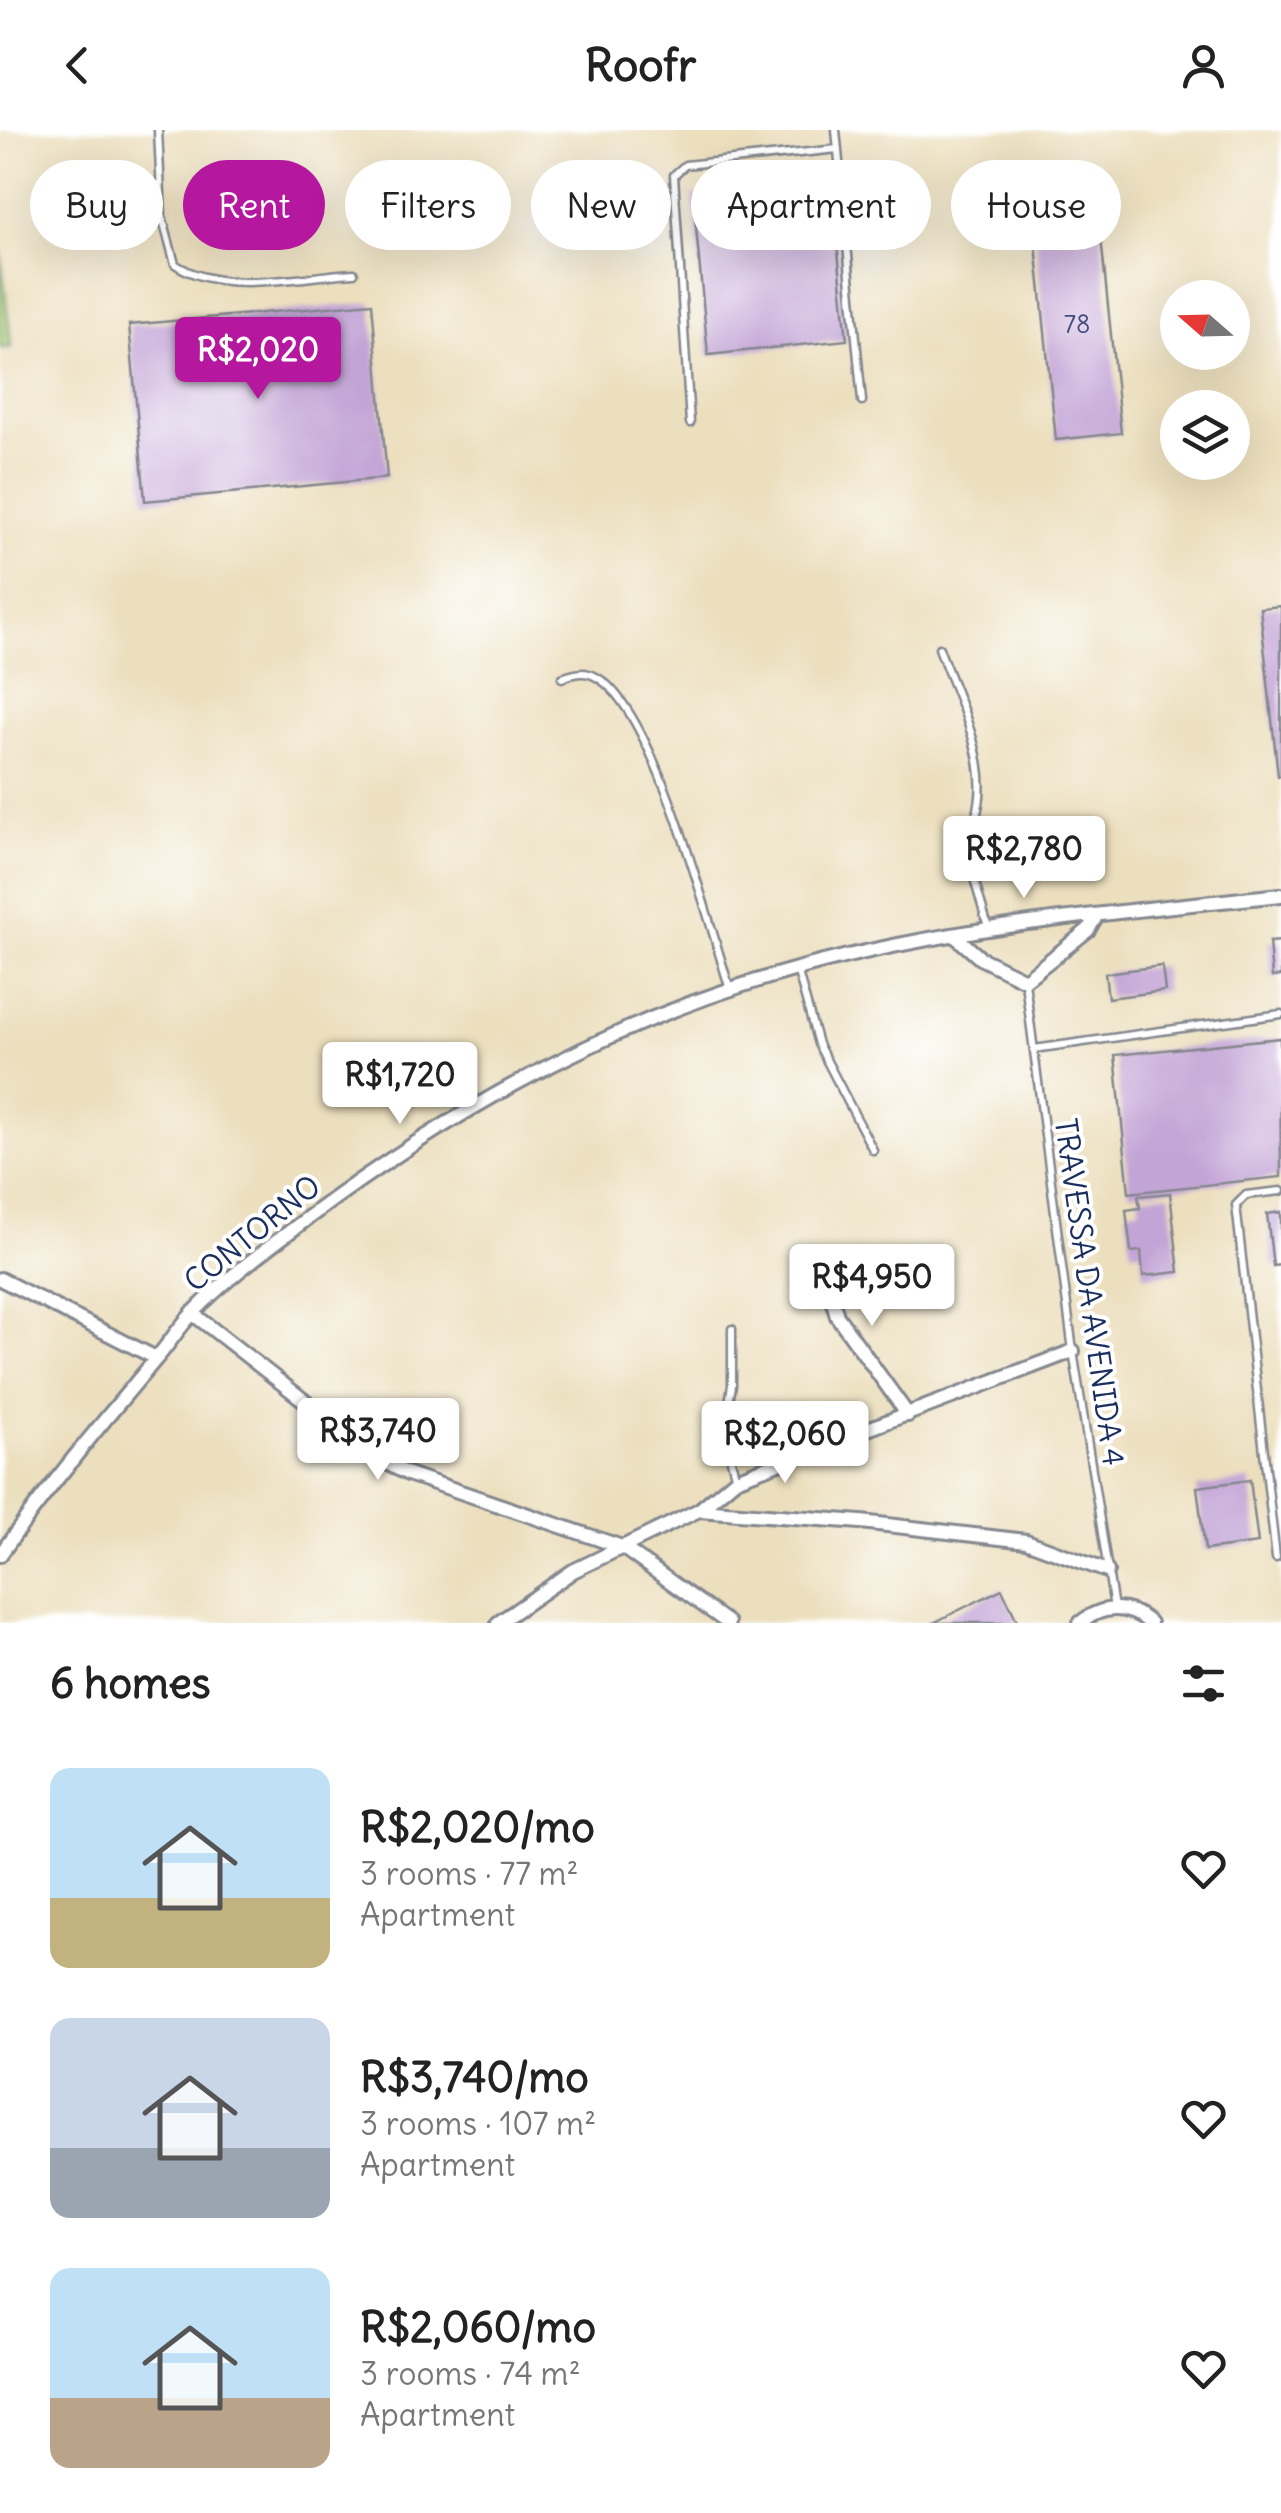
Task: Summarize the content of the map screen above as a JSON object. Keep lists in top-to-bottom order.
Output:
{
  "streets": {
    "street": ["CONTORNO"],
    "lane": ["TRAVESSA DA AVENIDA 4"]
  },
  "house_numbers": ["78"],
  "north": "left",
  "page": {
    "header": "Roofr",
    "chip": [
      "Buy",
      "Rent",
      "Filters",
      "New",
      "Apartment",
      "House"
    ],
    "price": [
      "R$2,020",
      "R$2,780",
      "R$1,720",
      "R$4,950",
      "R$3,740",
      "R$2,060"
    ],
    "heading": "6 homes",
    "list": [
      {
        "name": "R$2,020/mo",
        "note": "3 rooms · 77 m² · Apartment"
      },
      {
        "name": "R$3,740/mo",
        "note": "3 rooms · 107 m² · Apartment"
      },
      {
        "name": "R$2,060/mo",
        "note": "3 rooms · 74 m² · Apartment"
      }
    ]
  }
}
